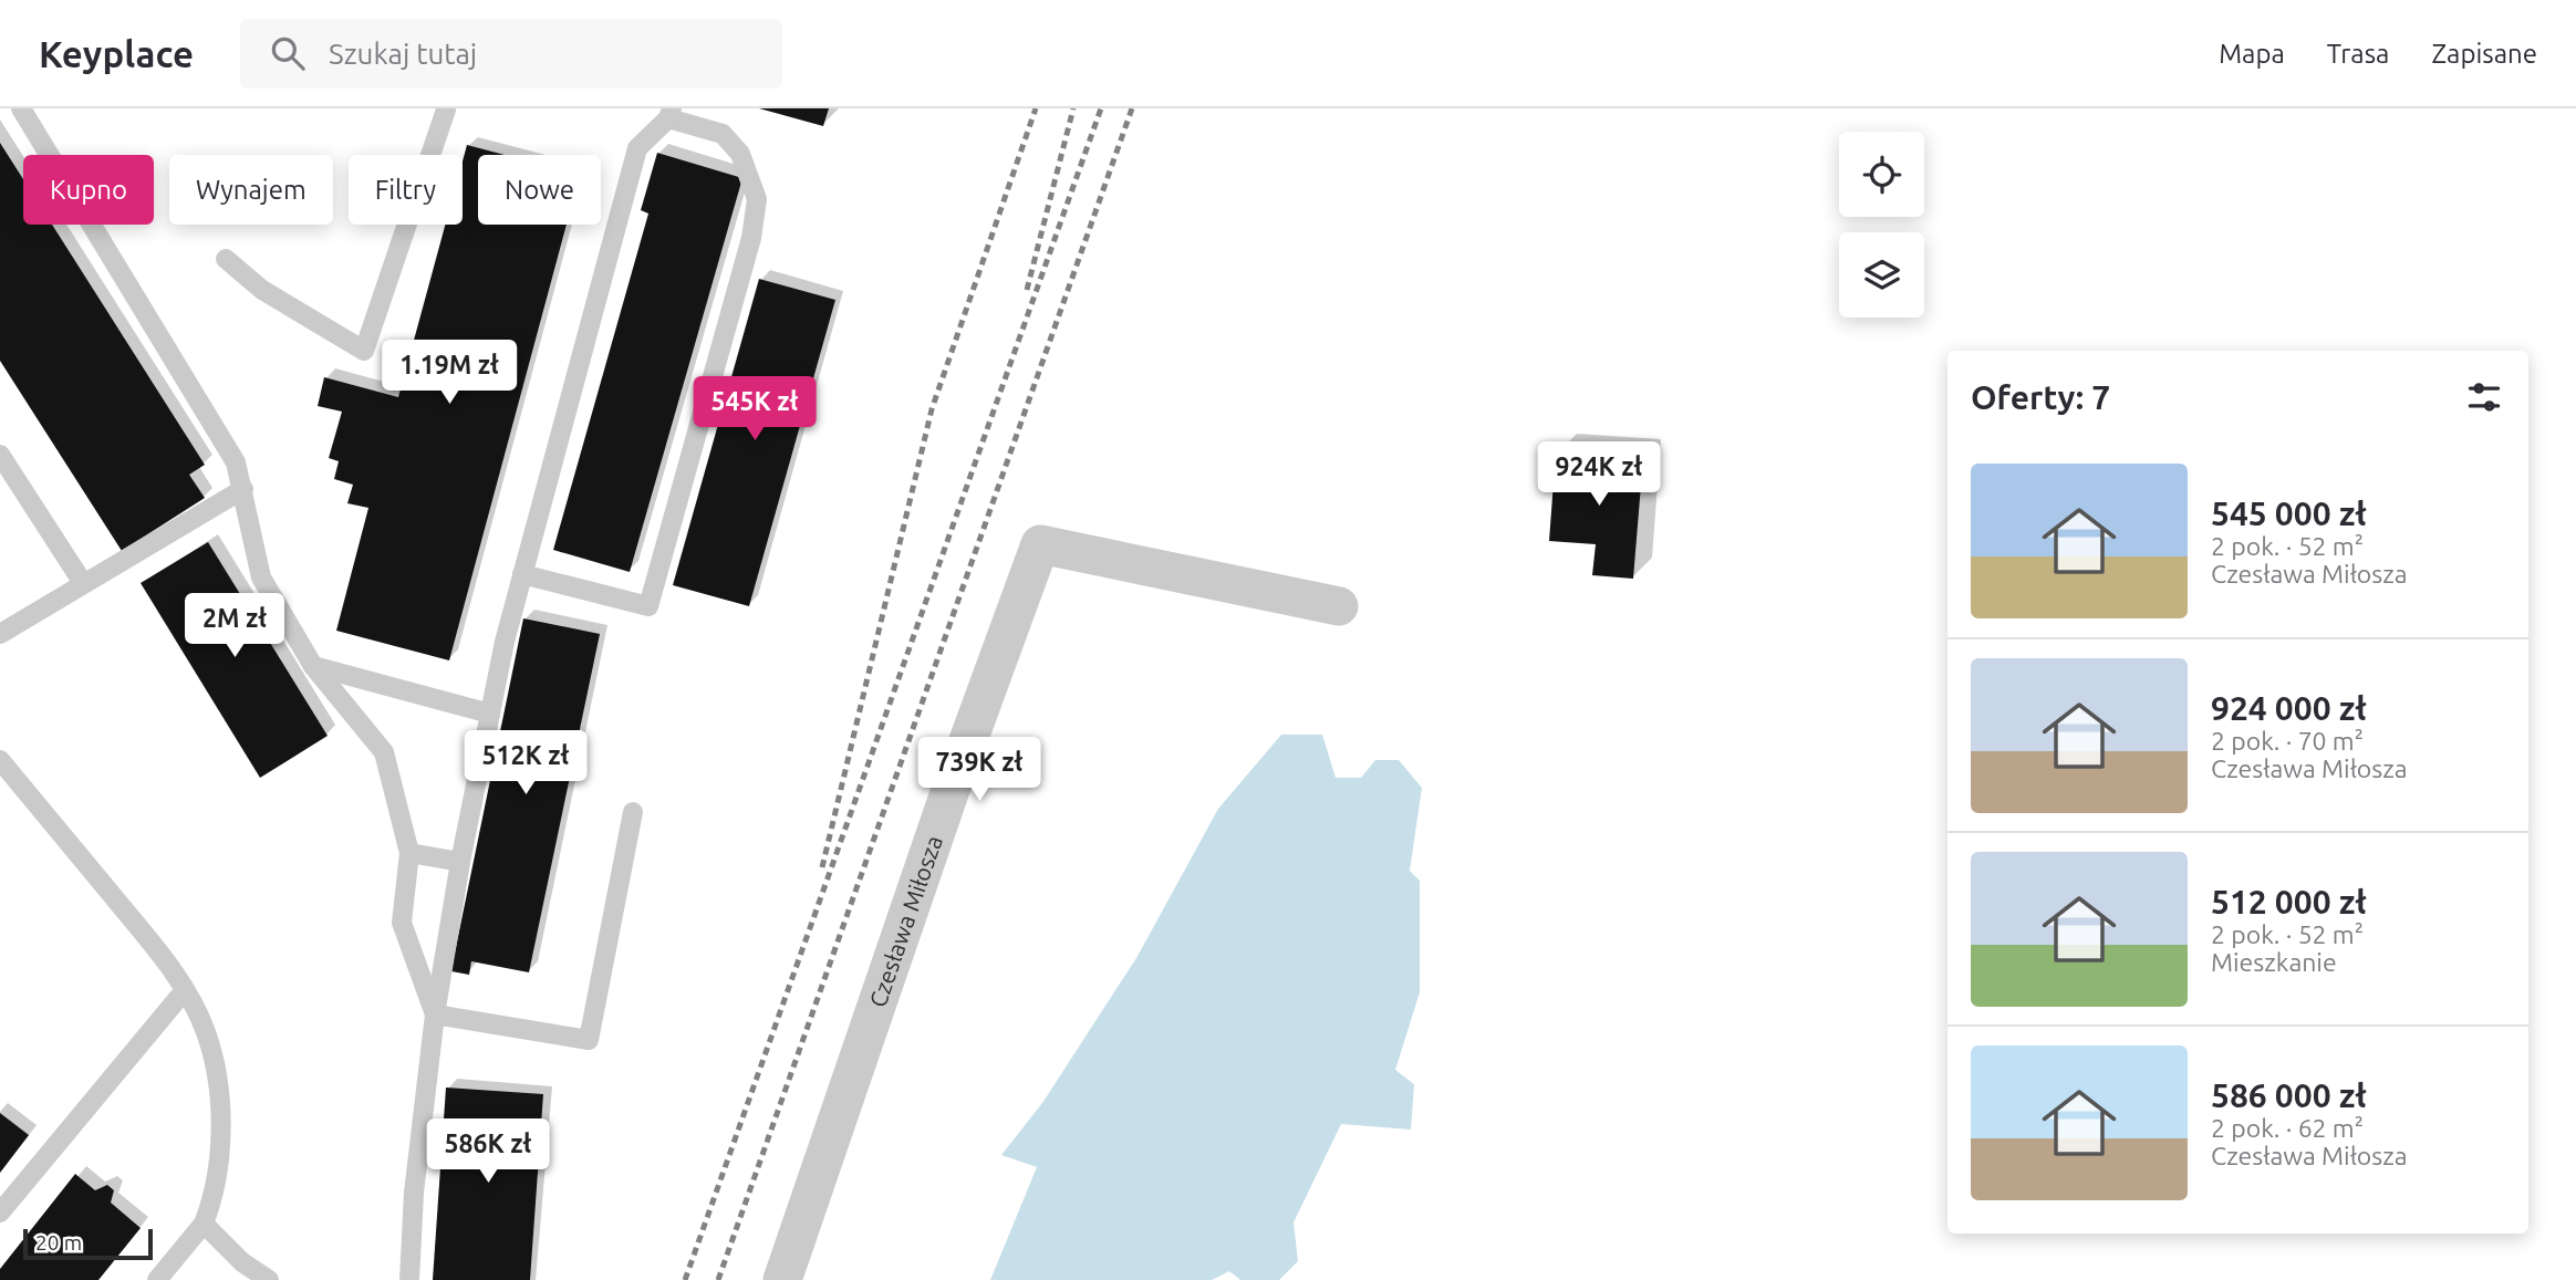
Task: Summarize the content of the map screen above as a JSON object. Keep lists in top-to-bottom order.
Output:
{
  "streets": {
    "street": ["Czesława Miłosza"]
  },
  "scale_bar": "20 m",
  "page": {
    "header": "Keyplace",
    "search": "Szukaj tutaj",
    "nav": ["Mapa", "Trasa", "Zapisane"],
    "chip": [
      "Kupno",
      "Wynajem",
      "Filtry",
      "Nowe"
    ],
    "price": [
      "1.19M zł",
      "545K zł",
      "924K zł",
      "2M zł",
      "512K zł",
      "739K zł",
      "586K zł"
    ],
    "heading": "Oferty: 7",
    "list": [
      {
        "name": "545 000 zł",
        "note": "2 pok. · 52 m² · Czesława Miłosza"
      },
      {
        "name": "924 000 zł",
        "note": "2 pok. · 70 m² · Czesława Miłosza"
      },
      {
        "name": "512 000 zł",
        "note": "2 pok. · 52 m² · Mieszkanie"
      },
      {
        "name": "586 000 zł",
        "note": "2 pok. · 62 m² · Czesława Miłosza"
      }
    ],
    "scale": "20 m"
  }
}
